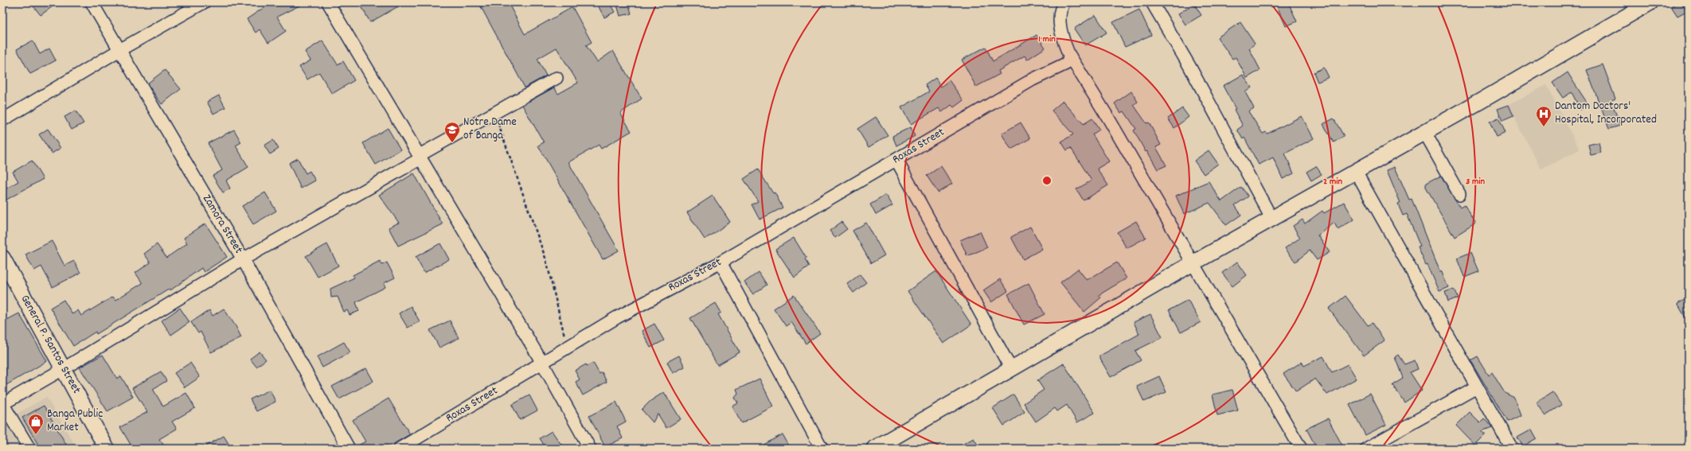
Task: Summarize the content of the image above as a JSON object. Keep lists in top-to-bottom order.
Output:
{
  "streets": {
    "main road": ["General P. Santos Street"],
    "street": ["Roxas Street", "Zamora Street"]
  },
  "places": {
    "hospital": ["Dantom Doctors' Hospital, Incorporated"],
    "school or university": ["Notre Dame of Banga"],
    "shop": ["Banga Public Market"]
  },
  "rings": ["1 min", "2 min", "3 min"]
}
